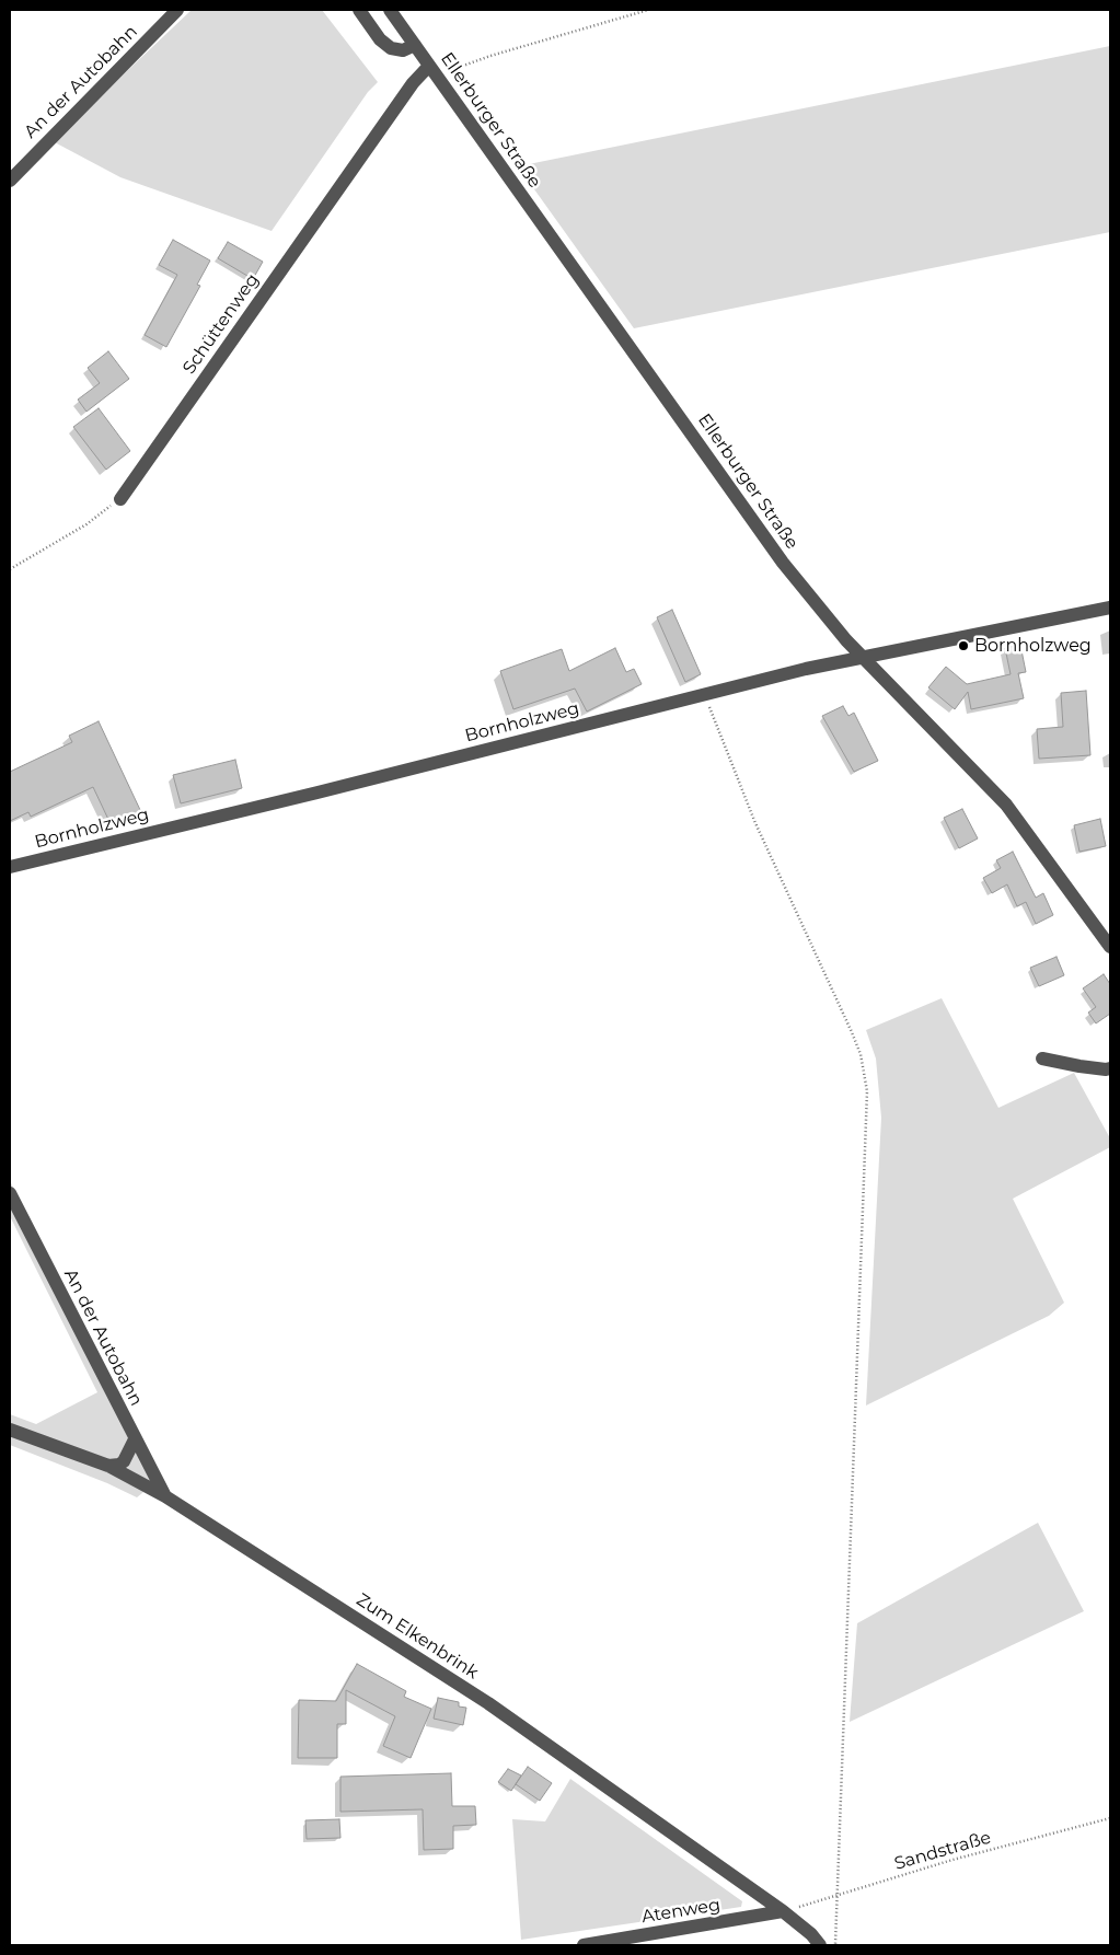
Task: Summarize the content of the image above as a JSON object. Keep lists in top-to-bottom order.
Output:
{
  "streets": {
    "street": [
      "An der Autobahn",
      "Ellerburger Straße",
      "Schüttenweg",
      "Bornholzweg",
      "Zum Elkenbrink",
      "Atenweg"
    ],
    "path": ["Sandstraße"]
  },
  "crossings": [
    ["An der Autobahn", "Zum Elkenbrink"],
    ["Ellerburger Straße", "Schüttenweg"],
    ["Ellerburger Straße", "Bornholzweg"],
    ["Zum Elkenbrink", "Sandstraße"],
    ["Zum Elkenbrink", "Atenweg"],
    ["Sandstraße", "Atenweg"]
  ],
  "places": ["Bornholzweg"]
}
